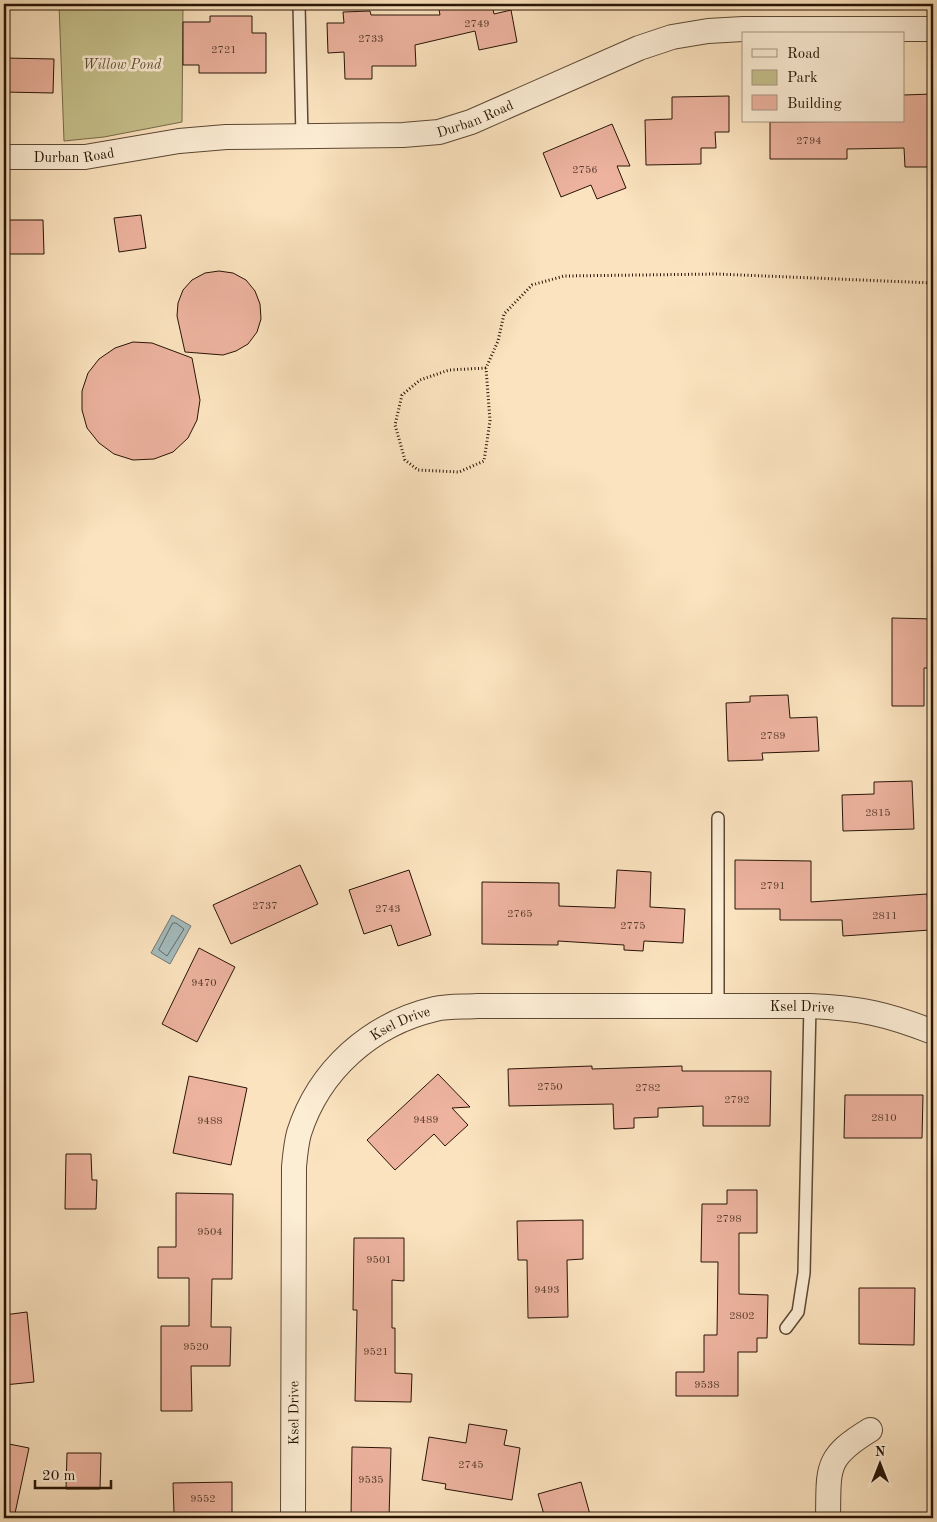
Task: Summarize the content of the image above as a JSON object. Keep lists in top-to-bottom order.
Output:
{
  "streets": {
    "street": ["Durban Road", "Ksel Drive"]
  },
  "parks": ["Willow Pond"],
  "house_numbers": [
    "2749",
    "2733",
    "2721",
    "2794",
    "2756",
    "2789",
    "2815",
    "2791",
    "2737",
    "2743",
    "2765",
    "2811",
    "2775",
    "9470",
    "2750",
    "2782",
    "2792",
    "2810",
    "9489",
    "9488",
    "2798",
    "9504",
    "9501",
    "9493",
    "2802",
    "9520",
    "9521",
    "9538",
    "2745",
    "9535",
    "9552"
  ],
  "legend": ["Road", "Park", "Building"],
  "scale_bar": "20 m",
  "north": "top"
}
